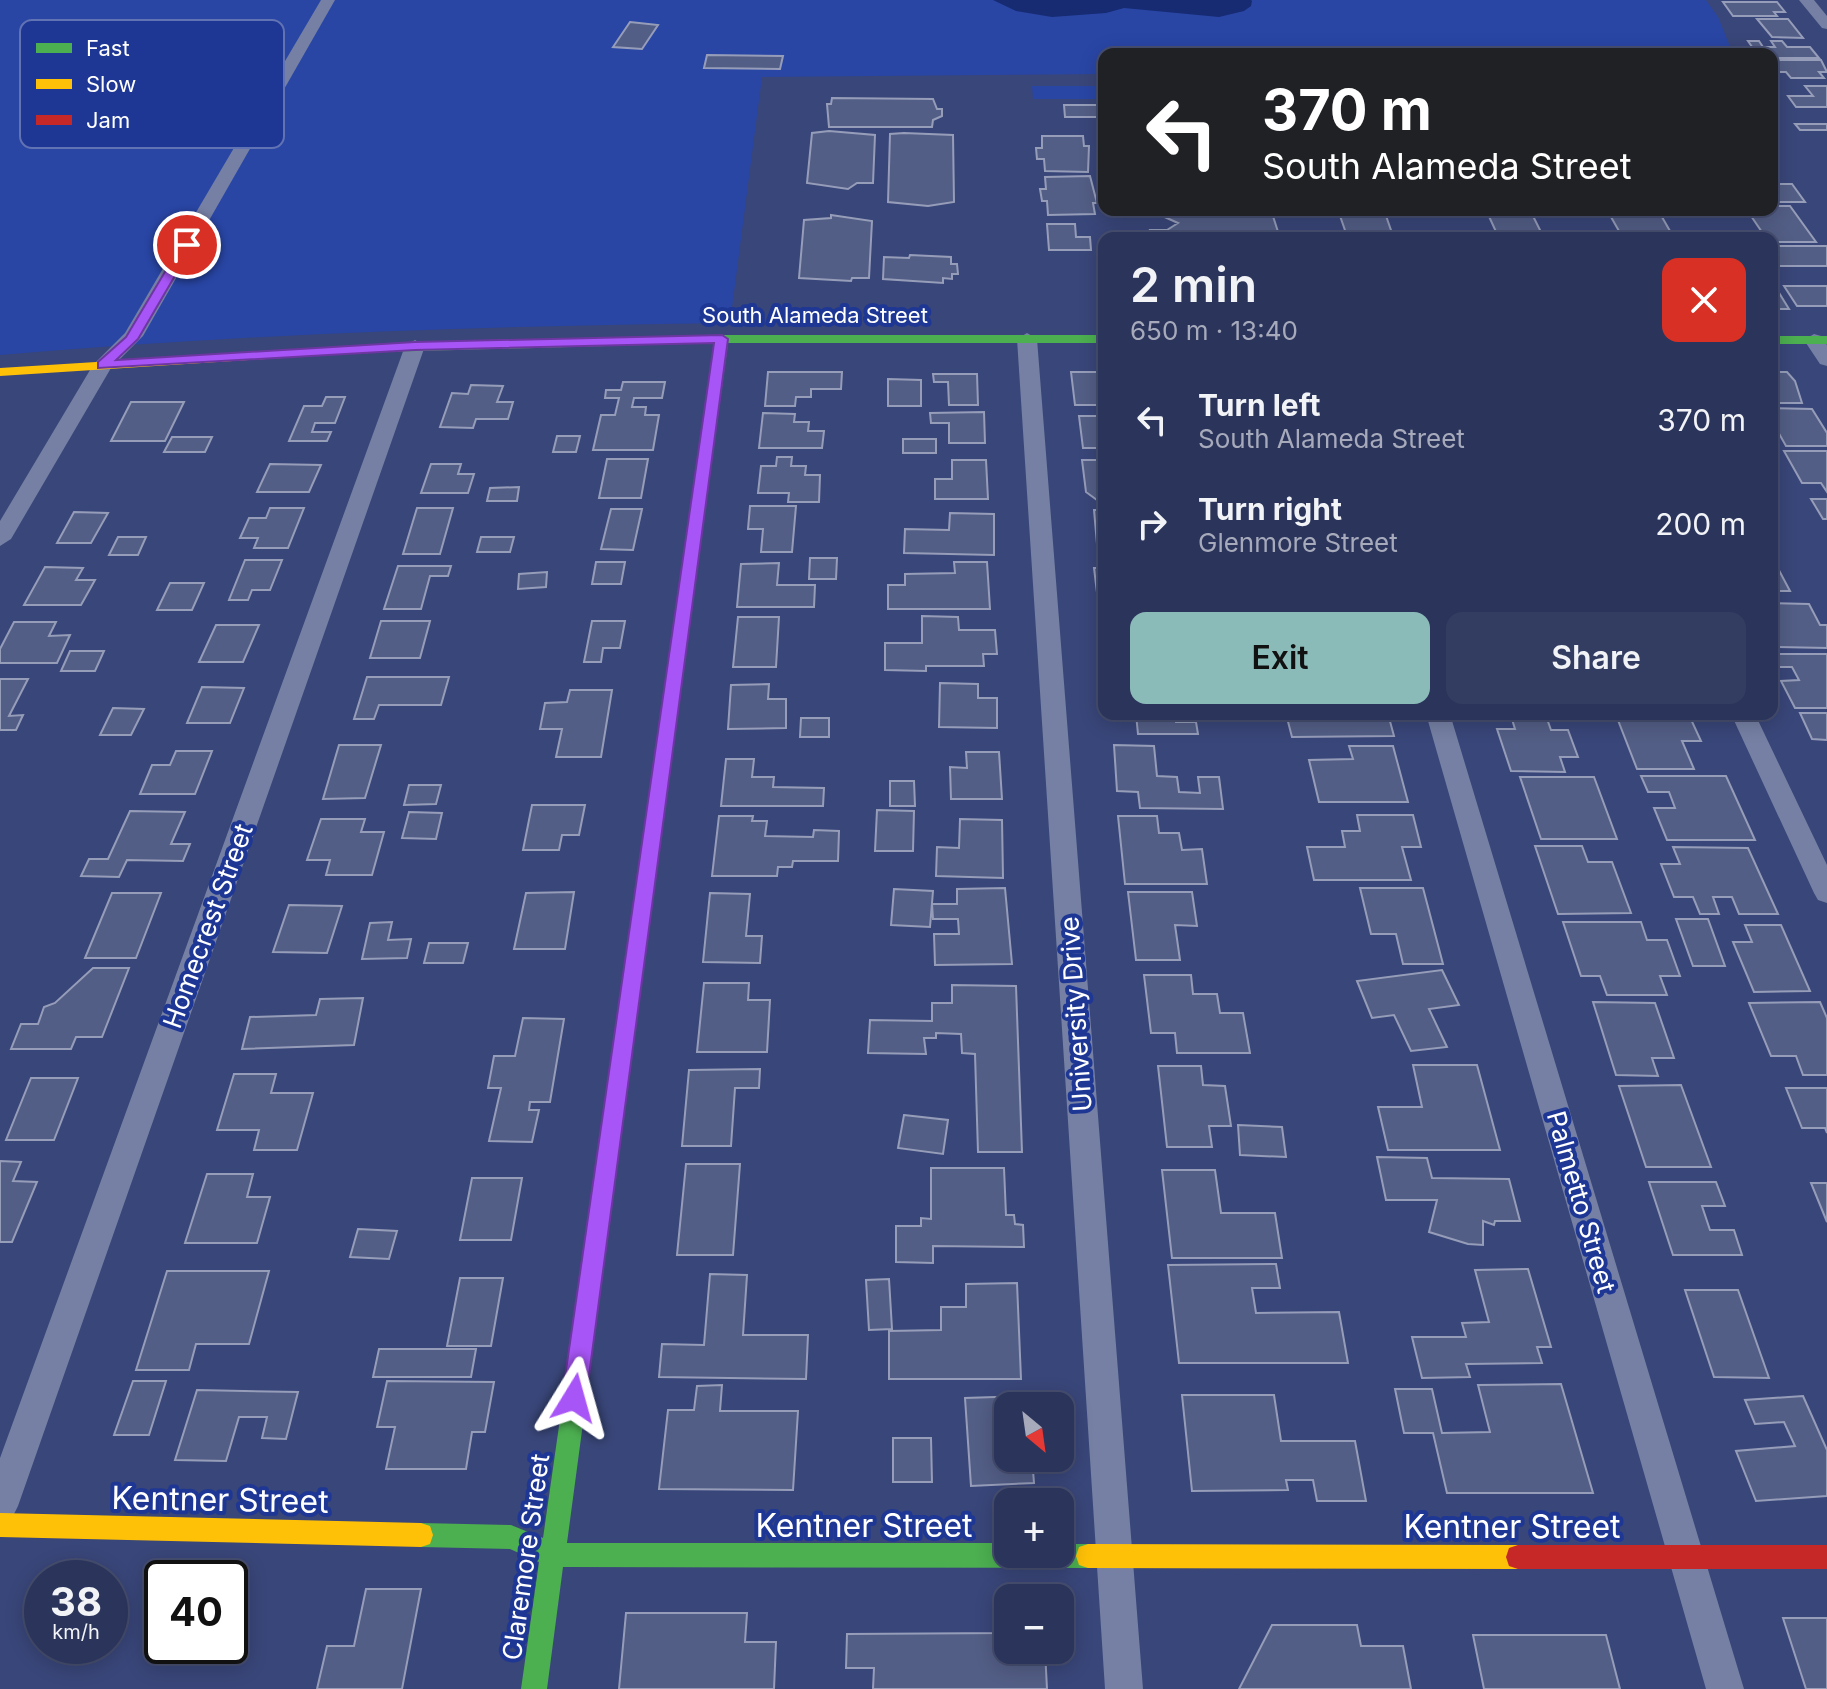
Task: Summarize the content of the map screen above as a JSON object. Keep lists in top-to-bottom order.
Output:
{
  "streets": {
    "street": [
      "South Alameda Street",
      "Homecrest Street",
      "University Drive",
      "Palmetto Street",
      "Kentner Street",
      "Claremore Street"
    ]
  },
  "crossings": [
    ["South Alameda Street", "Homecrest Street"],
    ["South Alameda Street", "University Drive"],
    ["South Alameda Street", "Claremore Street"],
    ["University Drive", "Kentner Street"],
    ["Palmetto Street", "Kentner Street"],
    ["Kentner Street", "Claremore Street"]
  ],
  "legend": ["Fast", "Slow", "Jam"],
  "north": "bottom right",
  "page": {
    "turn": ["370 m", "South Alameda Street"],
    "heading": ["2 min", "650 m · 13:40"],
    "list": [
      {
        "name": "Turn left",
        "note": "South Alameda Street",
        "value": "370 m"
      },
      {
        "name": "Turn right",
        "note": "Glenmore Street",
        "value": "200 m"
      }
    ],
    "buttons": ["Exit", "Share"],
    "map_buttons": ["+", "−"],
    "speed": "38 km/h",
    "limit": "40"
  }
}
